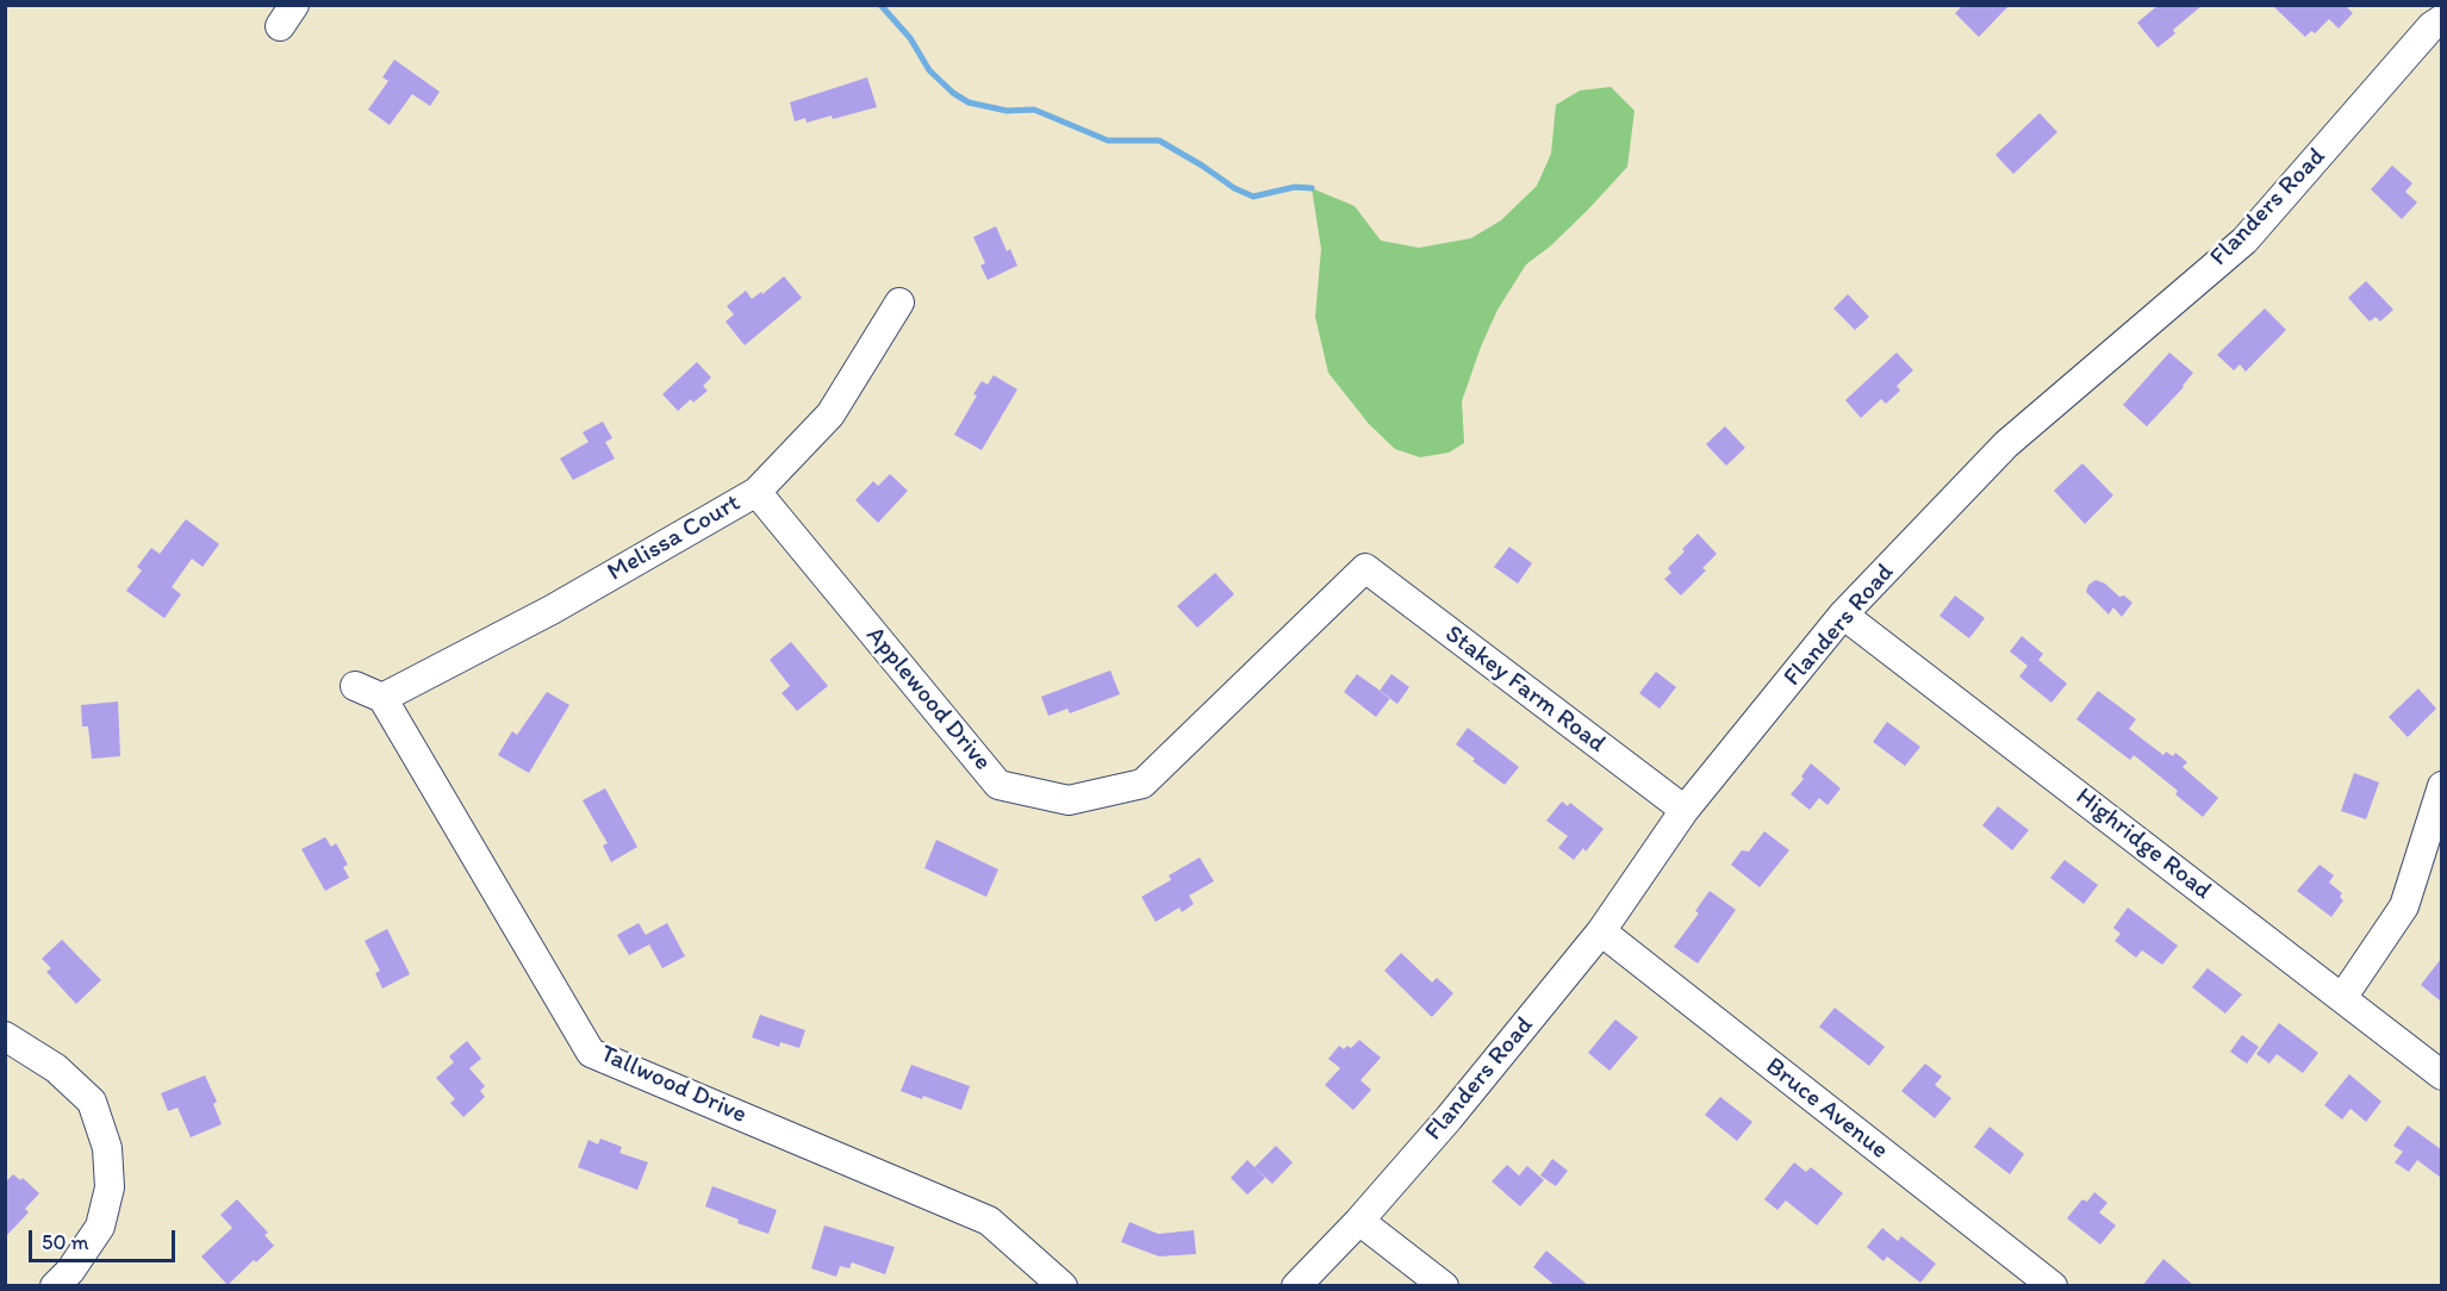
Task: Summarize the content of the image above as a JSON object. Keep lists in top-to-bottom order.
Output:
{
  "streets": {
    "street": [
      "Flanders Road",
      "Melissa Court",
      "Stakey Farm Road",
      "Applewood Drive",
      "Highridge Road",
      "Tallwood Drive",
      "Bruce Avenue"
    ]
  },
  "crossings": [
    ["Flanders Road", "Stakey Farm Road"],
    ["Flanders Road", "Highridge Road"],
    ["Flanders Road", "Bruce Avenue"],
    ["Melissa Court", "Applewood Drive"],
    ["Melissa Court", "Tallwood Drive"],
    ["Stakey Farm Road", "Applewood Drive"]
  ],
  "scale_bar": "50 m"
}
